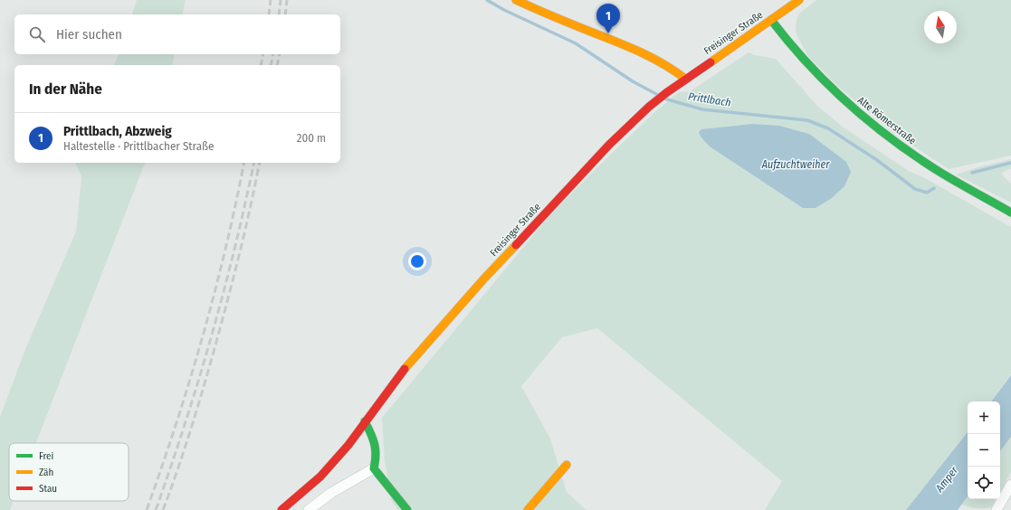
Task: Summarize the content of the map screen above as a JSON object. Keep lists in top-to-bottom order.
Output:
{
  "streets": {
    "main road": ["Freisinger Straße", "Alte Römerstraße"]
  },
  "crossings": [
    ["Freisinger Straße", "Alte Römerstraße"]
  ],
  "water": ["Prittlbach", "Aufzuchtweiher", "Amper"],
  "legend": ["Frei", "Zäh", "Stau"],
  "north": "top",
  "page": {
    "pins": "1",
    "search": "Hier suchen",
    "heading": "In der Nähe",
    "list": [
      {
        "mark": "1",
        "name": "Prittlbach, Abzweig",
        "note": "Haltestelle · Prittlbacher Straße",
        "value": "200 m"
      }
    ],
    "map_buttons": ["+", "−"]
  }
}
